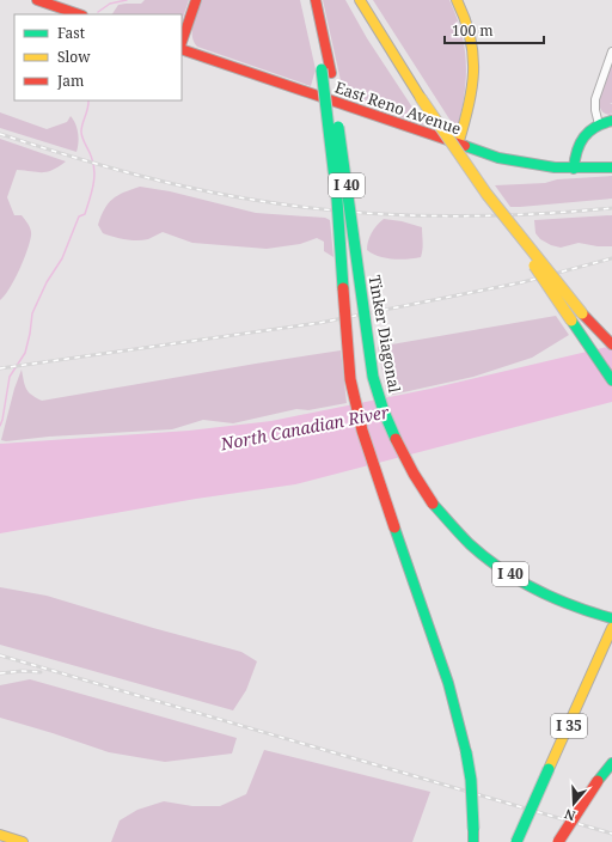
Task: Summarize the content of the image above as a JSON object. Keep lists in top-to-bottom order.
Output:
{
  "streets": {
    "main road": [
      "East Reno Avenue",
      "I 40",
      "Tinker Diagonal",
      "I 35"
    ]
  },
  "water": ["North Canadian River"],
  "legend": ["Fast", "Slow", "Jam"],
  "scale_bar": "100 m",
  "north": "bottom"
}
